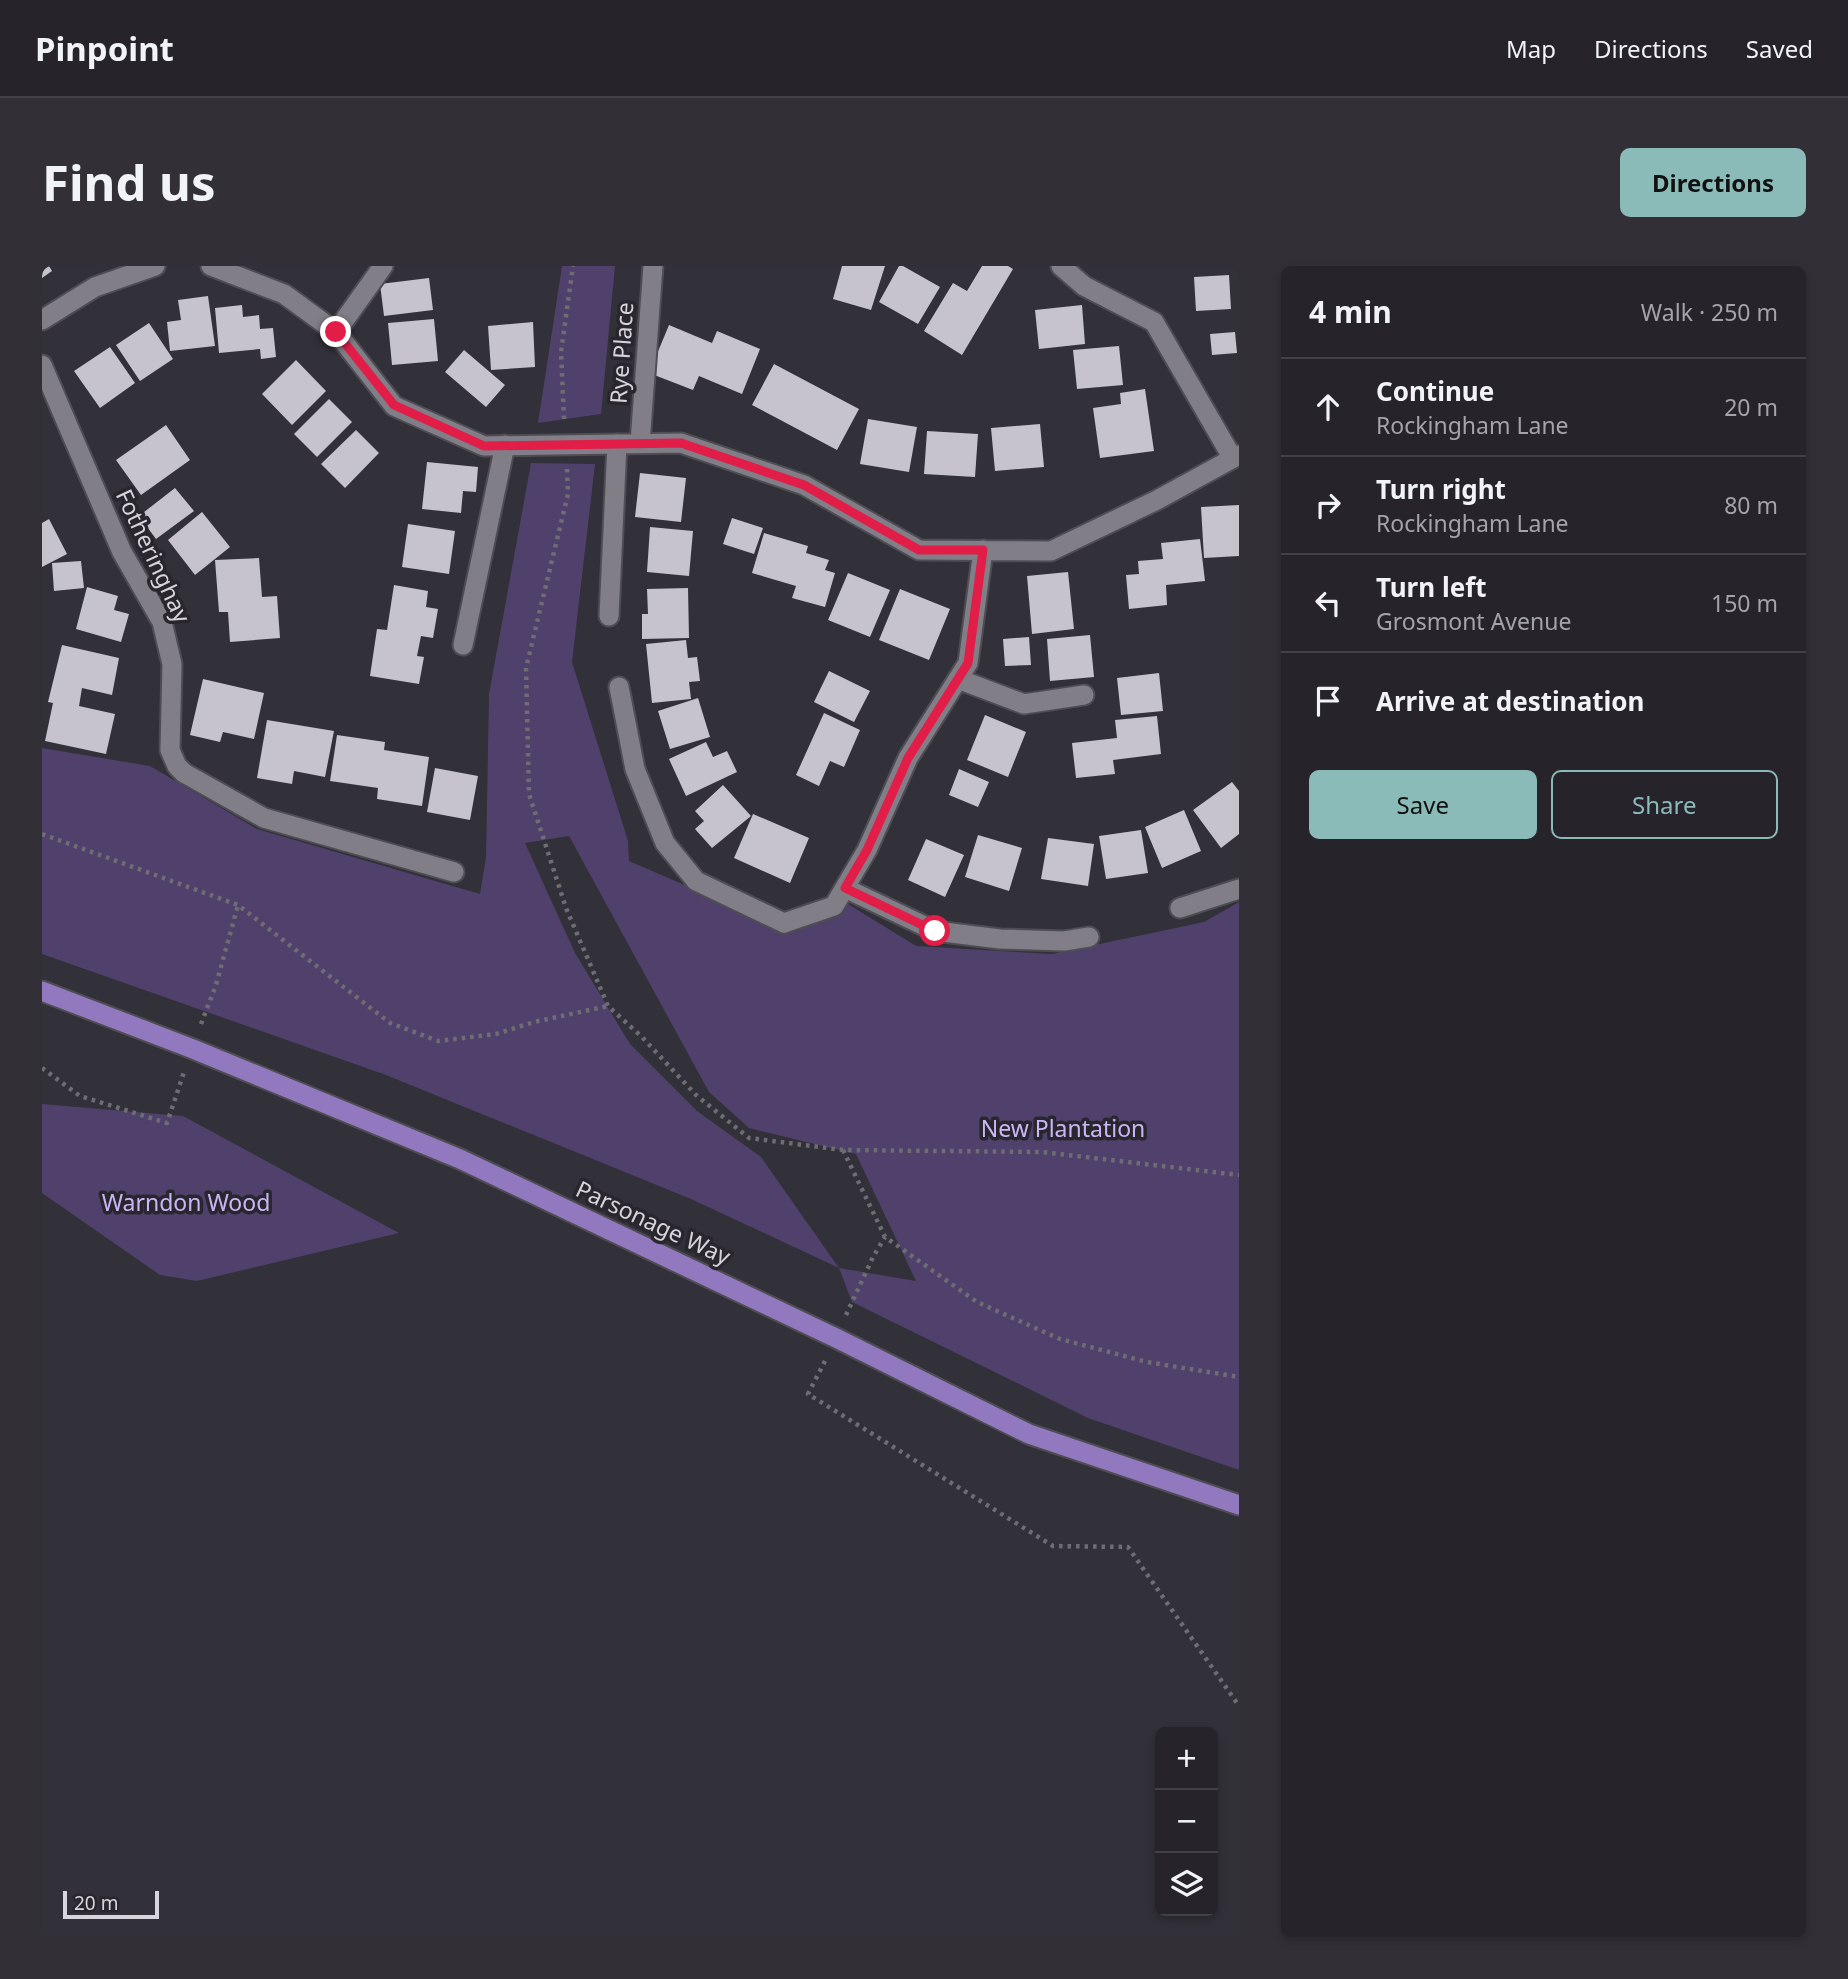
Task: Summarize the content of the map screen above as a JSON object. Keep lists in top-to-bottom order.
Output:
{
  "streets": {
    "main road": ["Parsonage Way"],
    "street": ["Rye Place", "Fotheringhay"]
  },
  "parks": ["New Plantation", "Warndon Wood"],
  "scale_bar": "20 m",
  "page": {
    "header": "Pinpoint",
    "nav": ["Map", "Directions", "Saved"],
    "buttons": [
      "Directions",
      ["Save", "Share"]
    ],
    "title": "Find us",
    "heading": ["4 min", "Walk · 250 m"],
    "list": [
      ["Continue", "Rockingham Lane", "20 m"],
      ["Turn right", "Rockingham Lane", "80 m"],
      ["Turn left", "Grosmont Avenue", "150 m"],
      "Arrive at destination"
    ],
    "map_buttons": ["+", "−"],
    "scale": "20 m"
  }
}
